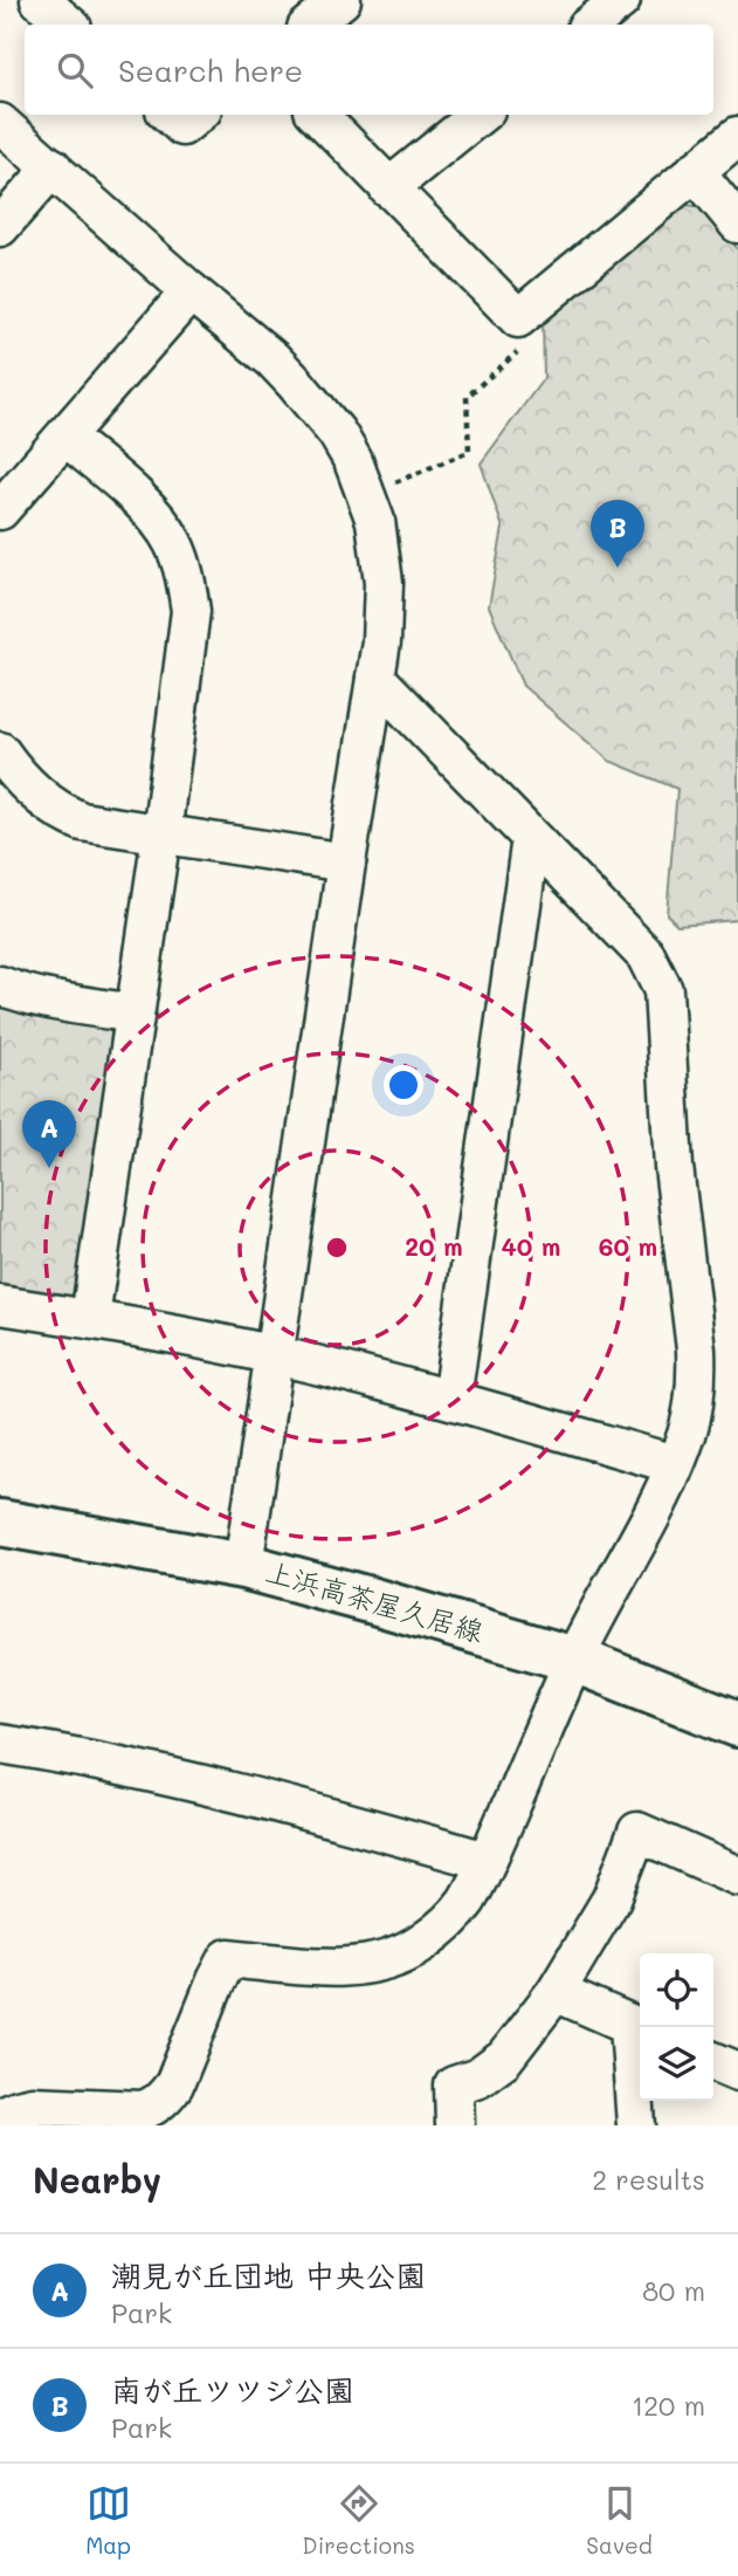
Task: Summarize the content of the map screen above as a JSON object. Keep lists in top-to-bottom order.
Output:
{
  "streets": {
    "main road": ["上浜高茶屋久居線"]
  },
  "page": {
    "search": "Search here",
    "pins": ["B", "A"],
    "heading": ["Nearby", "2 results"],
    "list": [
      {
        "mark": "A",
        "name": "潮見が丘団地 中央公園",
        "note": "Park",
        "value": "80 m"
      },
      {
        "mark": "B",
        "name": "南が丘ツツジ公園",
        "note": "Park",
        "value": "120 m"
      }
    ],
    "nav": ["Map", "Directions", "Saved"]
  },
  "rings": ["20 m", "40 m", "60 m"]
}
